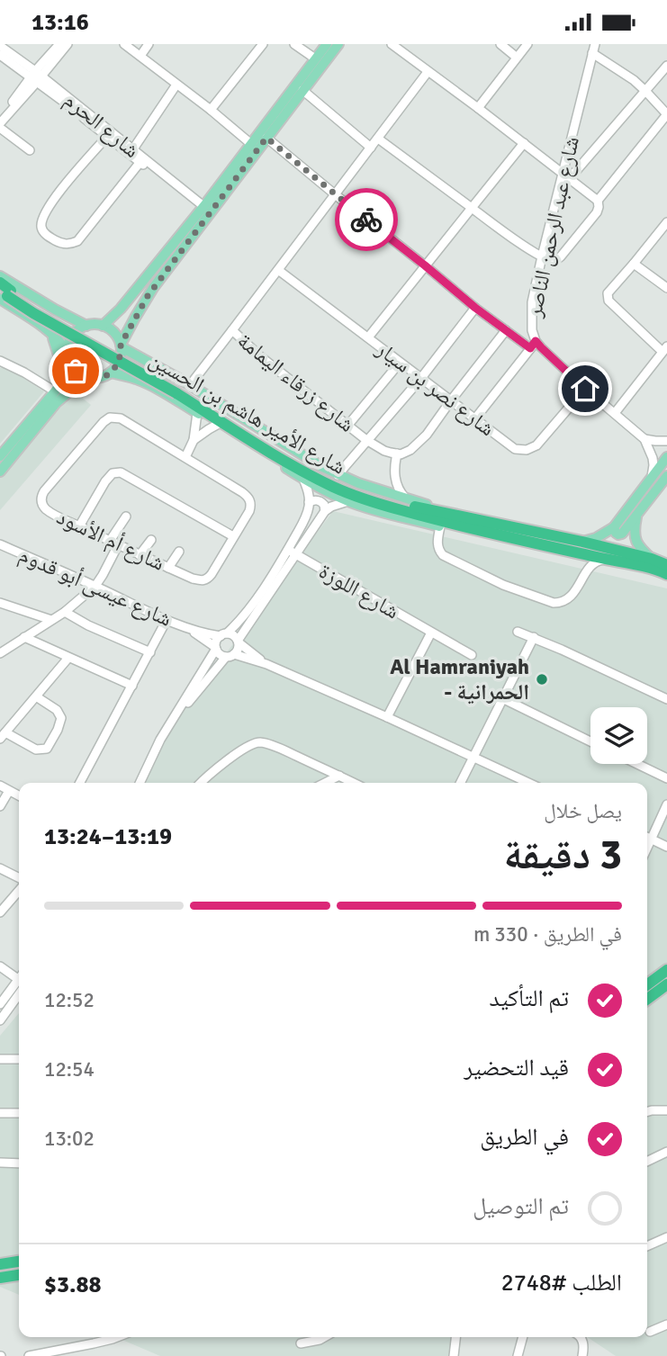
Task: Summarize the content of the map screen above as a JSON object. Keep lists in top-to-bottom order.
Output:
{
  "streets": {
    "highway": ["شارع الأمير هاشم بن الحسين"],
    "street": [
      "شارع الحرم",
      "شارع عبد الرحمن الناصر",
      "شارع زرقاء اليمامة",
      "شارع نصر بن سيار",
      "شارع أم الأسود",
      "شارع عيسى أبو قدوم",
      "شارع اللوزة"
    ]
  },
  "crossings": [
    ["شارع عبد الرحمن الناصر", "شارع نصر بن سيار"],
    ["شارع زرقاء اليمامة", "شارع نصر بن سيار"]
  ],
  "places": ["Al Hamraniyah - الحمرانية"],
  "page": {
    "status": "13:16",
    "heading": ["3 دقيقة", "يصل خلال", "13:19–13:24"],
    "panel": ["الطلب #2748", "$3.88"],
    "bar": "في الطريق · 330 m",
    "list": [
      ["تم التأكيد", "12:52"],
      ["قيد التحضير", "12:54"],
      ["في الطريق", "13:02"],
      "تم التوصيل"
    ]
  }
}
